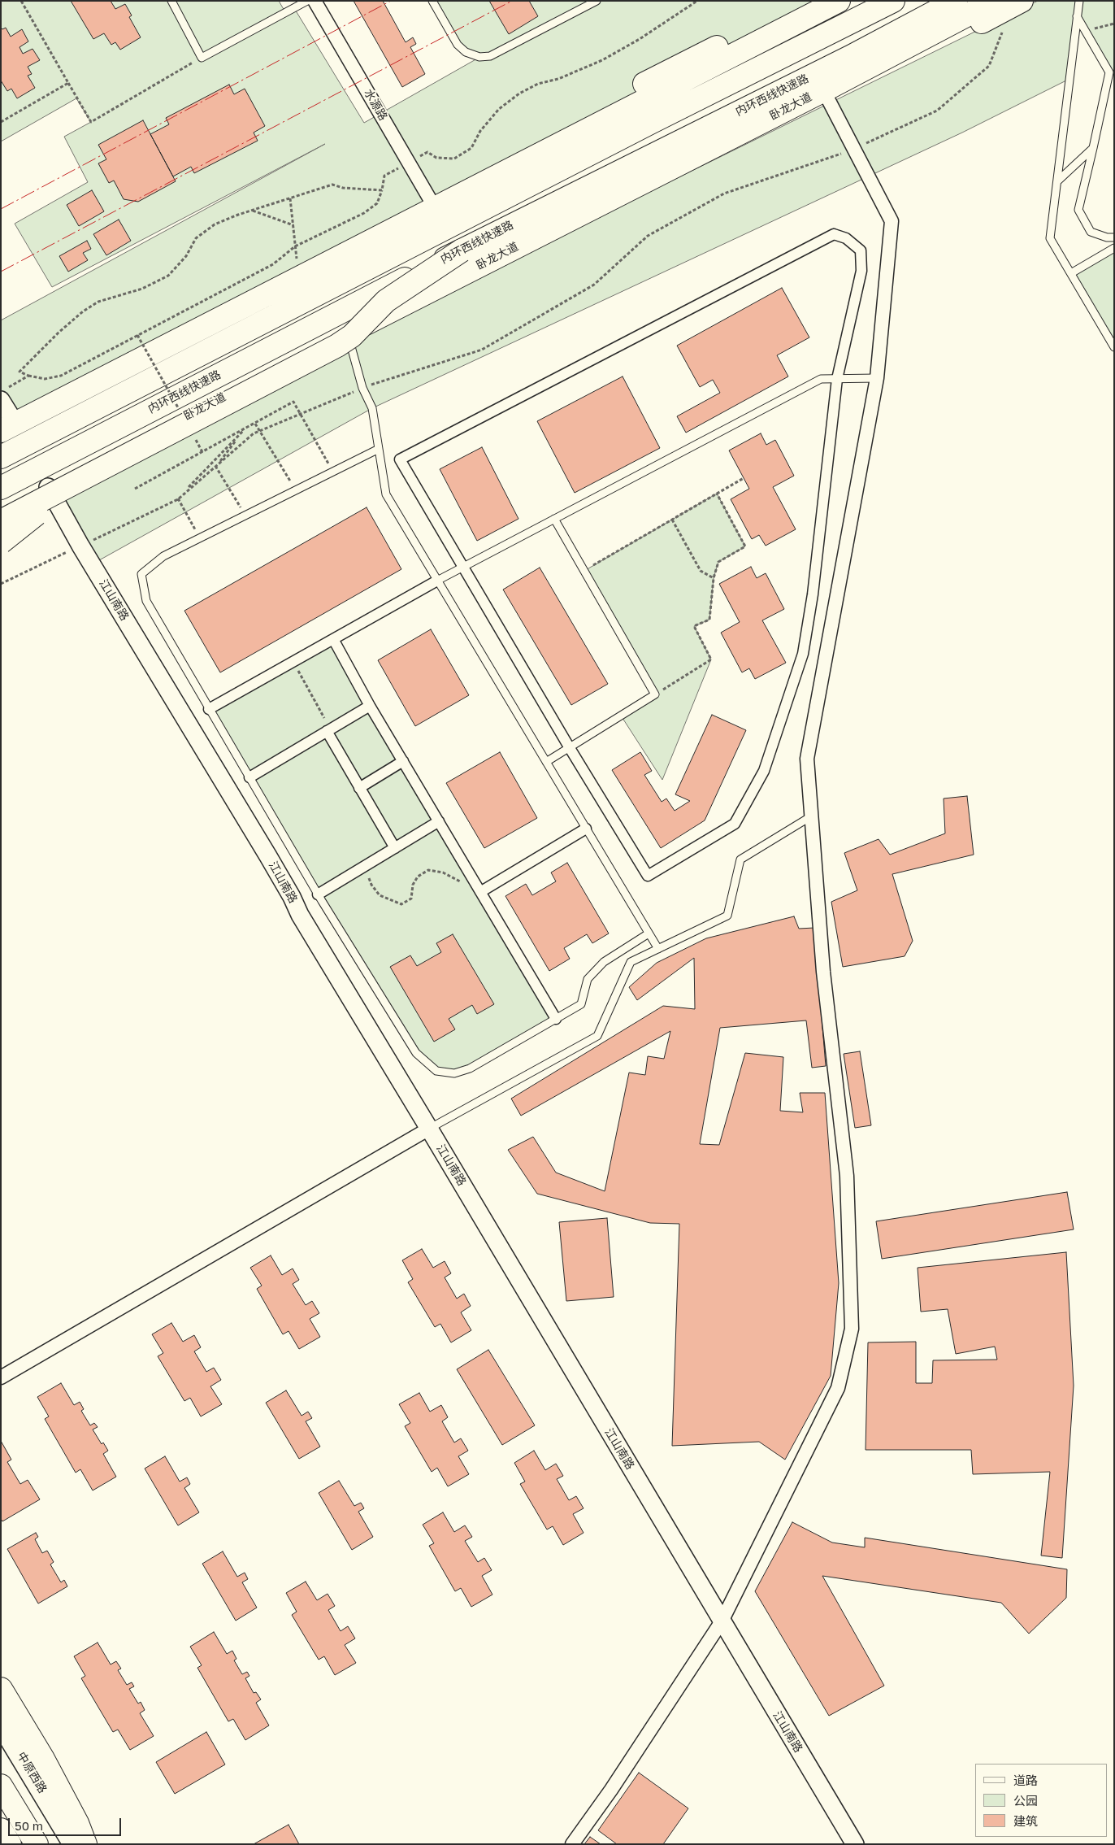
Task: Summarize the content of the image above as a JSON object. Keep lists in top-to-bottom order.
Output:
{
  "streets": {
    "highway": ["内环西线快速路", "卧龙大道"],
    "main road": ["中原西路"],
    "street": ["水源路", "江山南路"]
  },
  "crossings": [
    ["卧龙大道", "江山南路"]
  ],
  "legend": ["道路", "公园", "建筑"],
  "scale_bar": "50 m"
}
